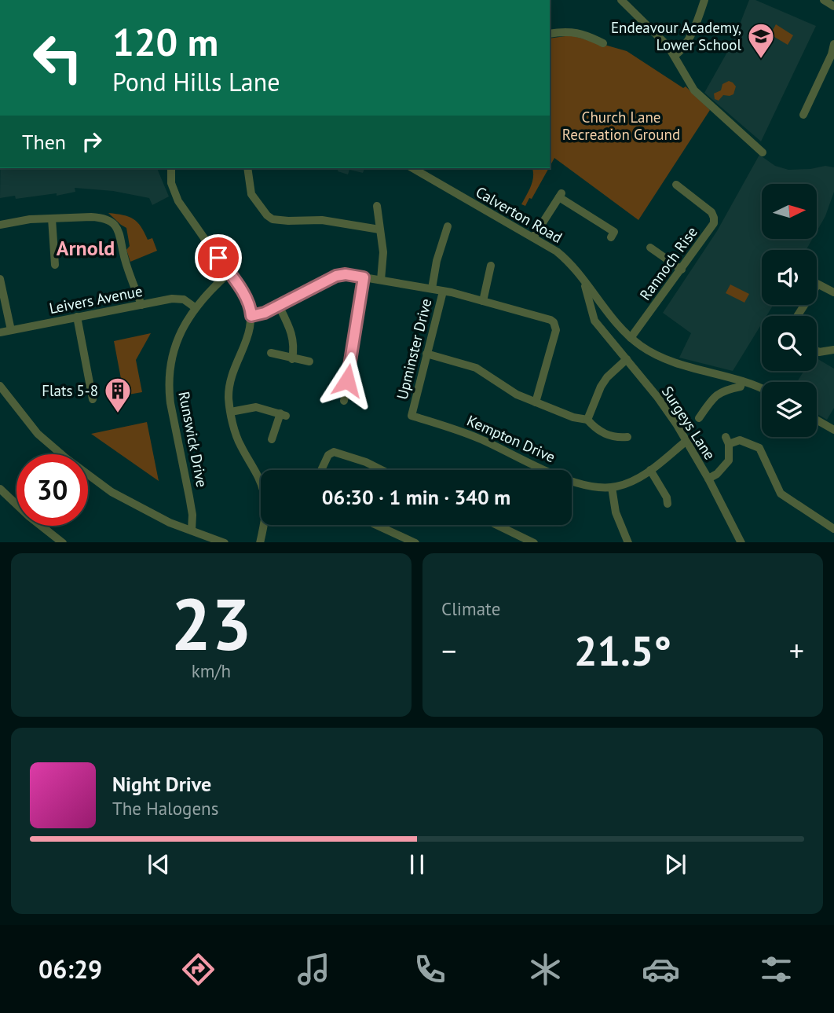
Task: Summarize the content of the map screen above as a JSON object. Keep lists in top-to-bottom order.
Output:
{
  "streets": {
    "street": [
      "Calverton Road",
      "Rannoch Rise",
      "Leivers Avenue",
      "Upminster Drive",
      "Surgeys Lane",
      "Kempton Drive",
      "Runswick Drive"
    ]
  },
  "crossings": [
    ["Calverton Road", "Rannoch Rise"],
    ["Calverton Road", "Surgeys Lane"],
    ["Leivers Avenue", "Runswick Drive"],
    ["Upminster Drive", "Kempton Drive"],
    ["Surgeys Lane", "Kempton Drive"]
  ],
  "districts": ["Arnold"],
  "parks": ["Church Lane Recreation Ground"],
  "places": {
    "school or university": ["Endeavour Academy, Lower School"],
    "building": ["Flats 5-8"]
  },
  "north": "right",
  "page": {
    "turn": ["120 m", "Pond Hills Lane"],
    "then": "Then",
    "limit": "30",
    "trip": "06:30 · 1 min · 340 m",
    "tile": [
      ["23", "km/h"],
      "Climate"
    ],
    "heat": ["−", "21.5°", "+"],
    "song": ["Night Drive", "The Halogens"],
    "tabs": "06:29"
  }
}
